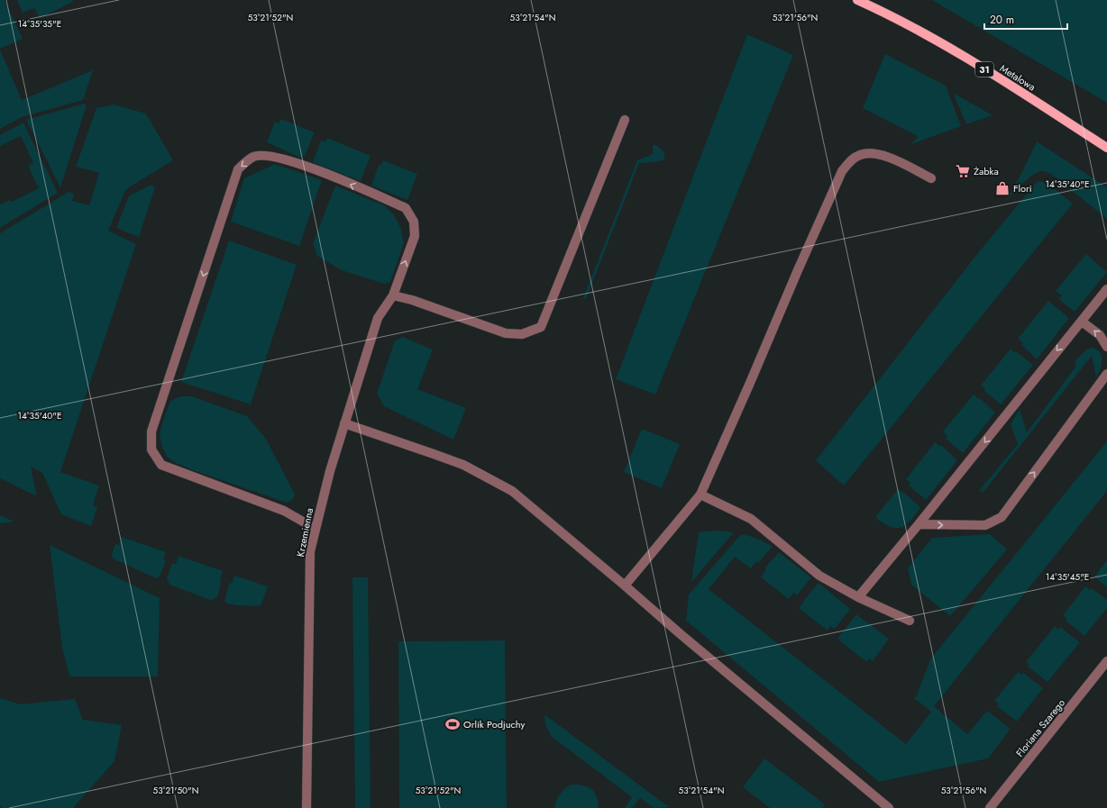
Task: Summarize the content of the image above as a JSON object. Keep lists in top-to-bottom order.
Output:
{
  "streets": {
    "main road": ["31", "Metalowa"],
    "street": ["Krzemienna", "Floriana Szarego"]
  },
  "places": {
    "supermarket": ["Żabka"],
    "shop": ["Flori"],
    "sports": ["Orlik Podjuchy"]
  },
  "scale_bar": "20 m",
  "coordinates": [
    "53°21'52\"N",
    "53°21'54\"N",
    "53°21'56\"N",
    "14°35'35\"E",
    "14°35'40\"E",
    "14°35'45\"E",
    "53°21'50\"N"
  ]
}
